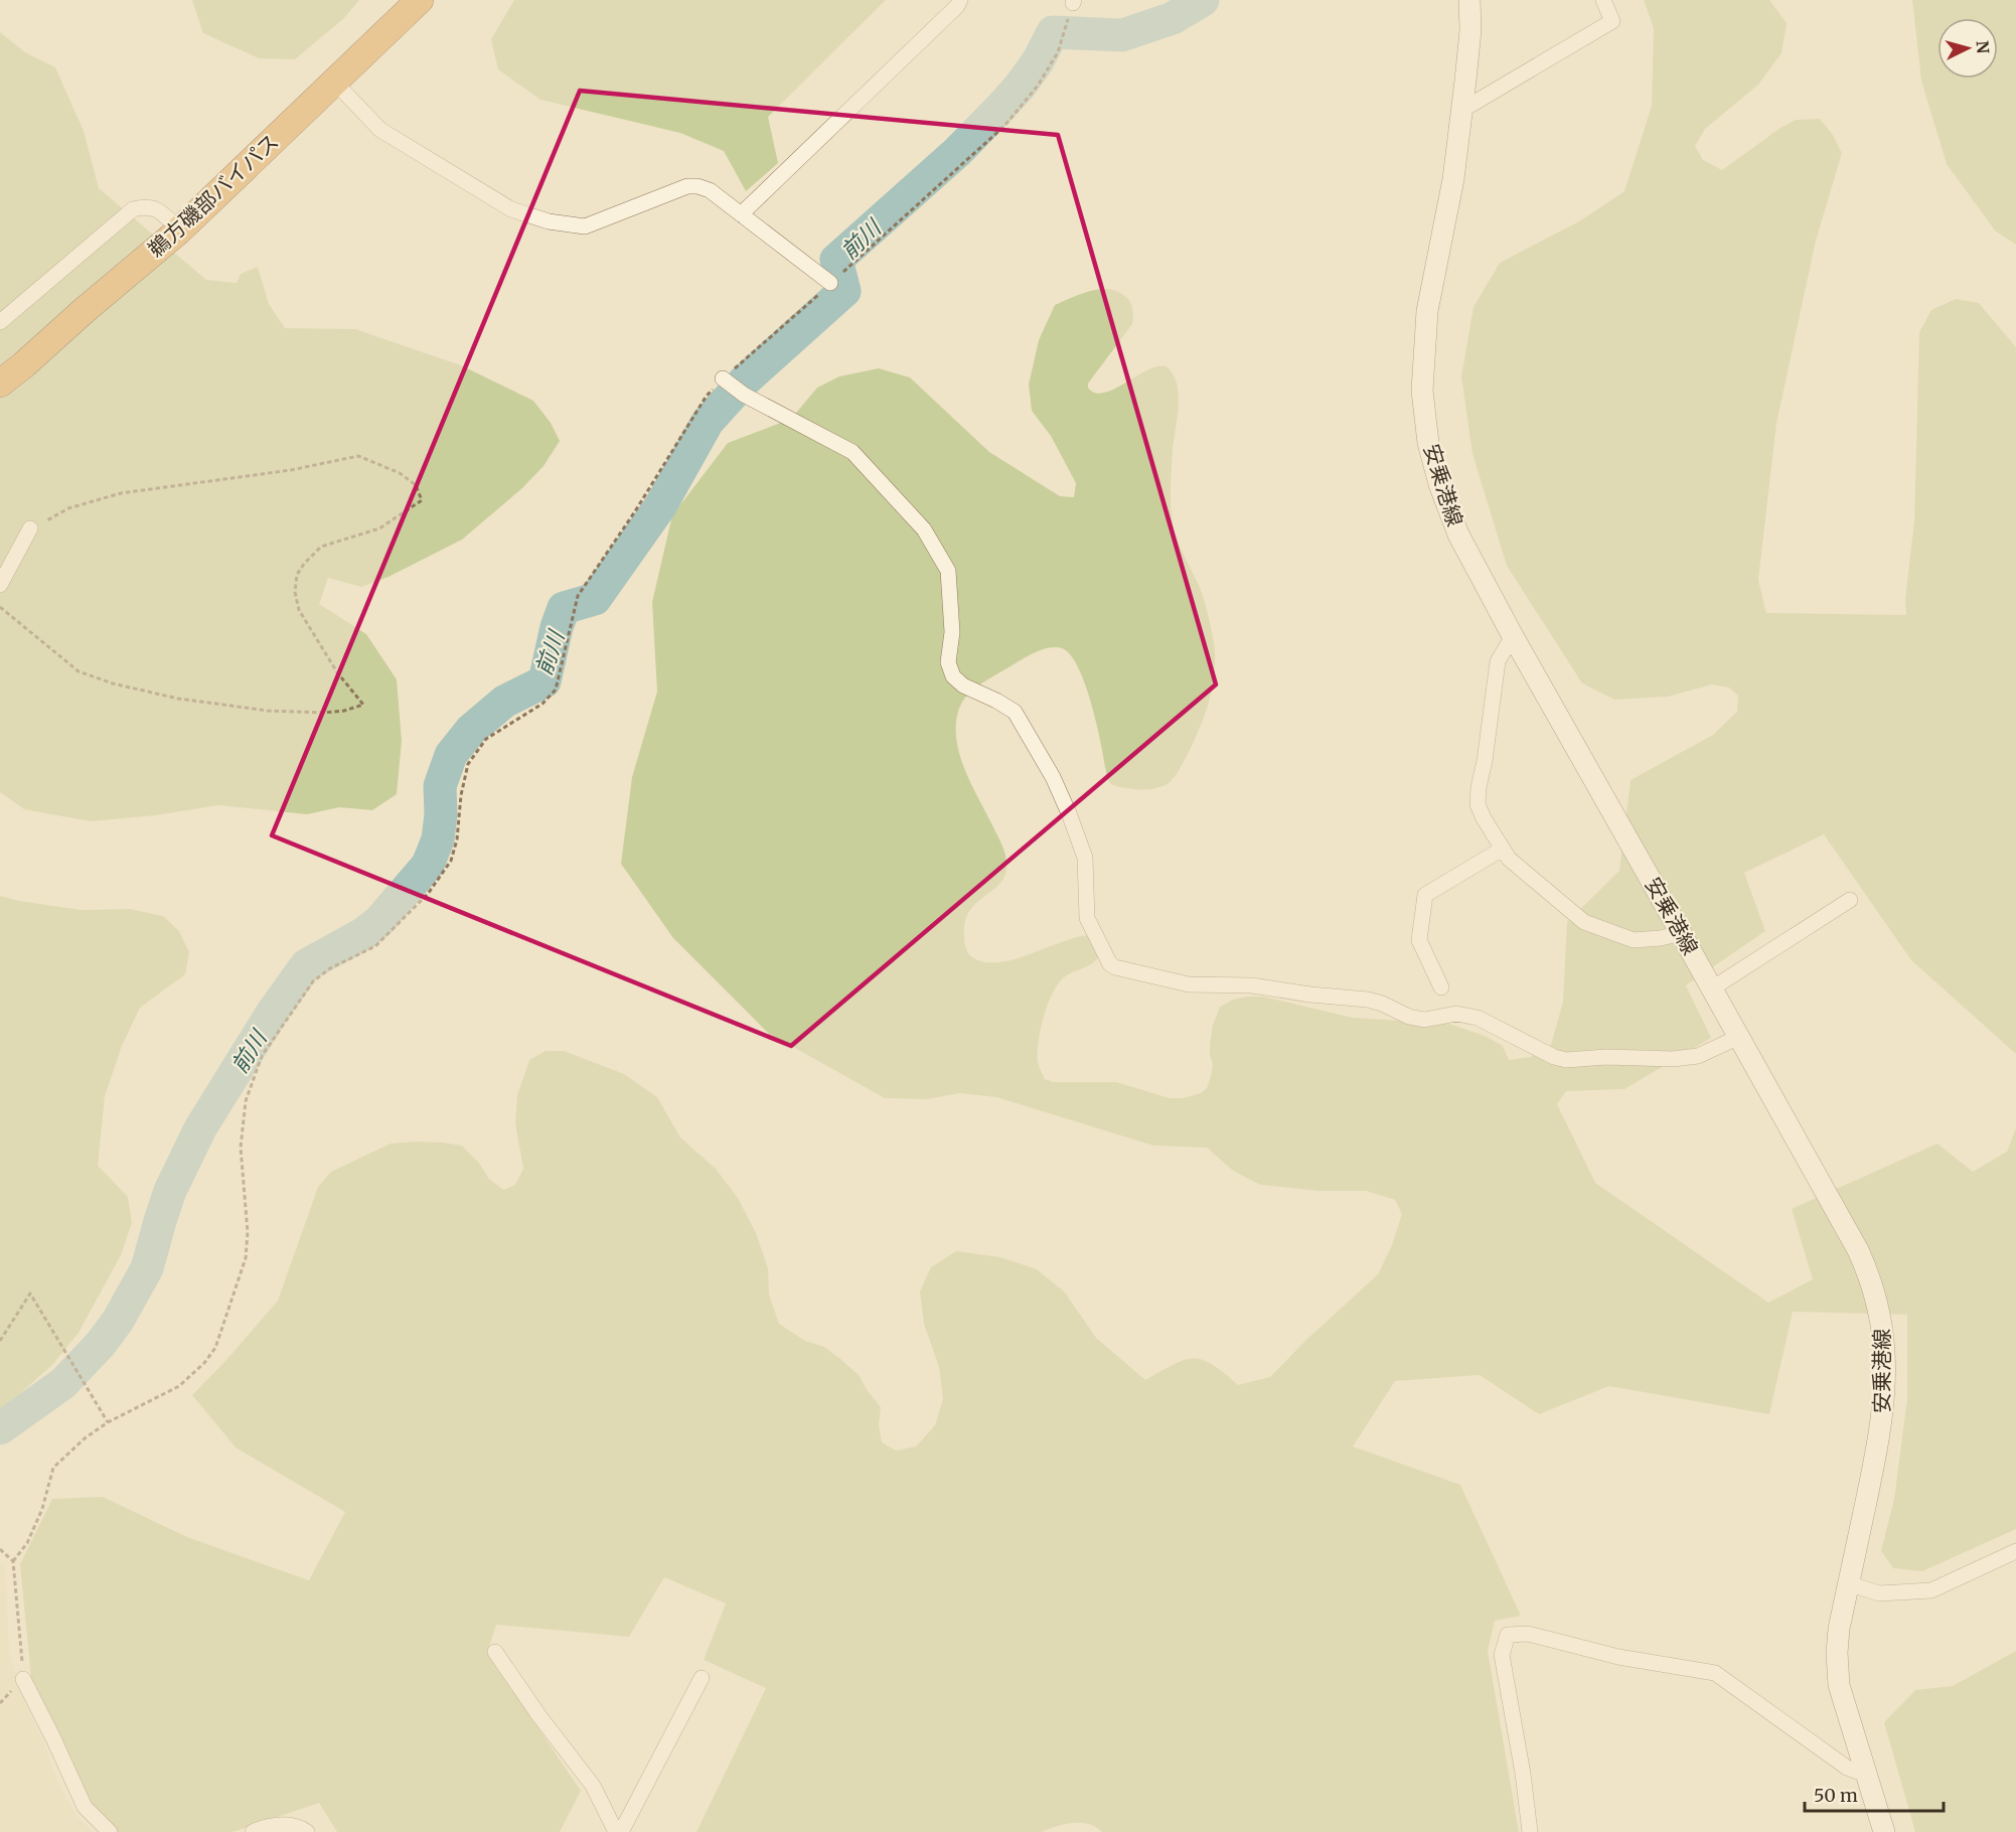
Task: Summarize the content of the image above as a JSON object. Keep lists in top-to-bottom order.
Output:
{
  "streets": {
    "highway": ["鵜方磯部バイパス"],
    "main road": ["安乗港線"]
  },
  "water": ["前川"],
  "scale_bar": "50 m",
  "north": "right"
}
